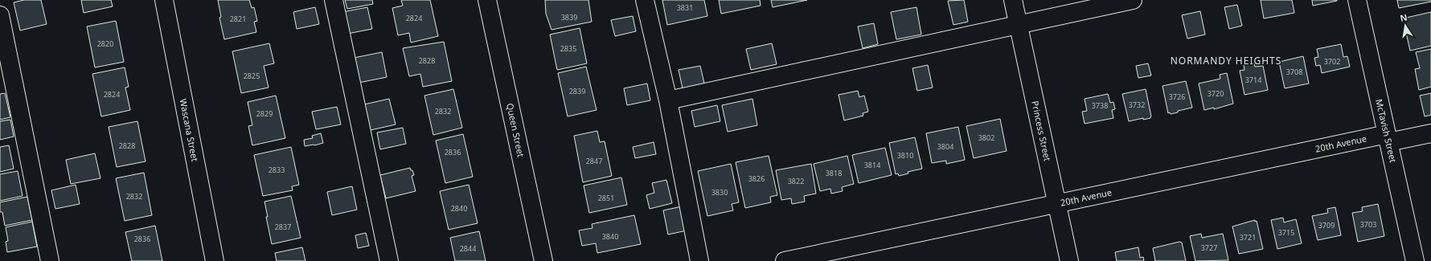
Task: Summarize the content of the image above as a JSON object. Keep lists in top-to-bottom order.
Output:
{
  "streets": {
    "street": [
      "Wascana Street",
      "Queen Street",
      "Princess Street",
      "McTavish Street",
      "20th Avenue"
    ]
  },
  "crossings": [
    ["Princess Street", "20th Avenue"],
    ["McTavish Street", "20th Avenue"]
  ],
  "districts": ["NORMANDY HEIGHTS"],
  "house_numbers": [
    "3831",
    "3839",
    "2824",
    "2821",
    "2820",
    "2835",
    "2828",
    "3702",
    "3708",
    "2825",
    "3714",
    "2839",
    "3720",
    "2824",
    "3726",
    "3732",
    "3738",
    "2832",
    "2829",
    "3802",
    "2828",
    "3804",
    "2836",
    "3810",
    "2847",
    "3814",
    "2833",
    "3818",
    "3826",
    "3822",
    "3830",
    "2832",
    "2851",
    "2840",
    "3703",
    "3709",
    "2837",
    "3715",
    "3840",
    "3721",
    "2836",
    "3727",
    "2844"
  ],
  "north": "top"
}
